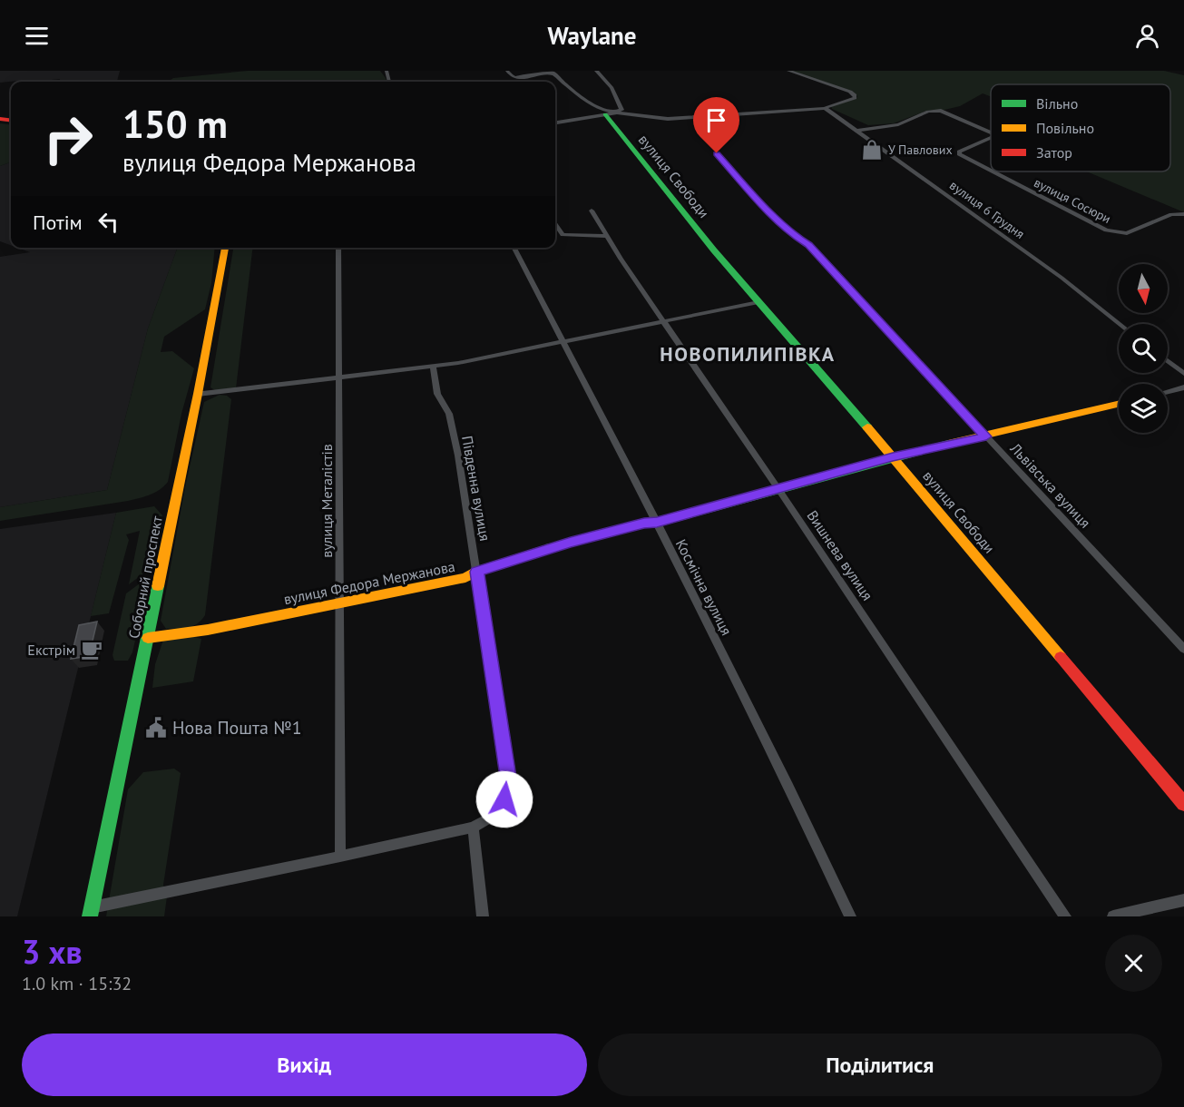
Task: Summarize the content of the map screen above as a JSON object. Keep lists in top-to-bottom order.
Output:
{
  "streets": {
    "street": [
      "вулиця Свободи",
      "вулиця Сосюри",
      "вулиця 6 Грудня",
      "Львівська вулиця",
      "Південна вулиця",
      "вулиця Металістів",
      "Вишнева вулиця",
      "Соборний проспект",
      "вулиця Федора Мержанова",
      "Космічна вулиця"
    ]
  },
  "crossings": [
    ["вулиця Свободи", "вулиця Федора Мержанова"],
    ["вулиця Сосюри", "вулиця 6 Грудня"],
    ["Львівська вулиця", "вулиця Федора Мержанова"],
    ["Південна вулиця", "вулиця Металістів"],
    ["Південна вулиця", "Соборний проспект"],
    ["Південна вулиця", "вулиця Федора Мержанова"],
    ["вулиця Металістів", "вулиця Федора Мержанова"],
    ["Вишнева вулиця", "вулиця Федора Мержанова"],
    ["Соборний проспект", "вулиця Федора Мержанова"],
    ["вулиця Федора Мержанова", "Космічна вулиця"]
  ],
  "districts": ["НОВОПИЛИПІВКА"],
  "places": {
    "shop": ["У Павлових"],
    "cafe": ["Екстрім"],
    "public building": ["Нова Пошта №1"]
  },
  "legend": ["Вільно", "Повільно", "Затор"],
  "north": "bottom",
  "page": {
    "header": "Waylane",
    "turn": ["150 m", "вулиця Федора Мержанова"],
    "then": "Потім",
    "heading": ["3 хв", "1.0 km · 15:32"],
    "buttons": ["Вихід", "Поділитися"]
  }
}
